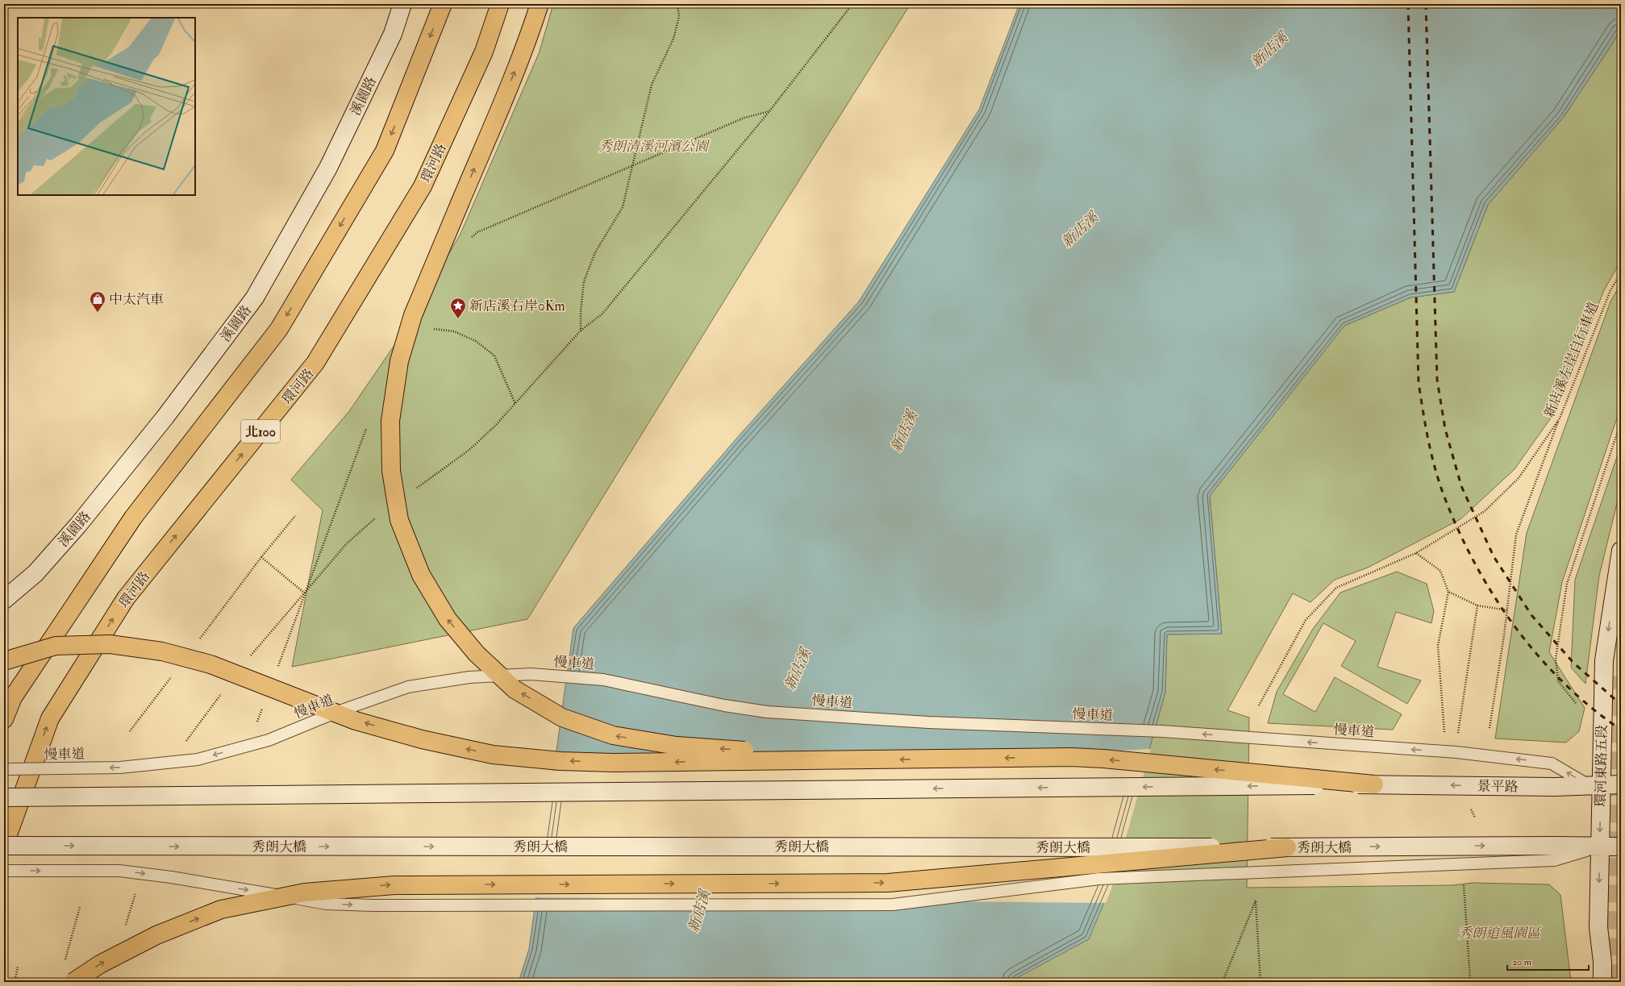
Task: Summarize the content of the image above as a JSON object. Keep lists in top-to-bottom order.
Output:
{
  "streets": {
    "highway": ["環河路", "北100"],
    "main road": [
      "溪園路",
      "環河東路五段",
      "景平路",
      "秀朗大橋"
    ],
    "lane": ["慢車道"],
    "path": ["新店溪左岸自行車道"]
  },
  "crossings": [
    ["環河路", "秀朗大橋"],
    ["慢車道", "環河東路五段"],
    ["慢車道", "景平路"],
    ["環河東路五段", "景平路"],
    ["環河東路五段", "秀朗大橋"]
  ],
  "one_way": ["慢車道", "環河東路五段", "景平路"],
  "water": ["新店溪"],
  "parks": ["秀朗清溪河濱公園", "秀朗追風園區"],
  "places": {
    "shop": ["中太汽車"],
    "place": ["新店溪右岸0Km"]
  },
  "scale_bar": "20 m"
}
